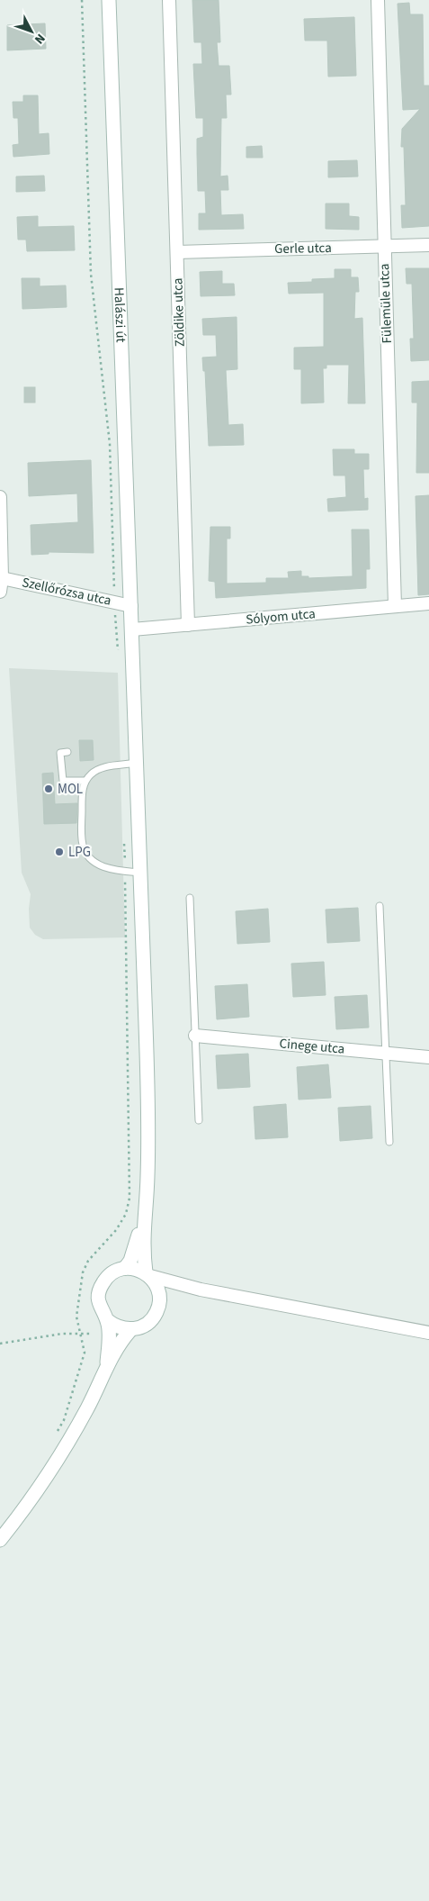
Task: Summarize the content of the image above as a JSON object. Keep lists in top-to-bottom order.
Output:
{
  "streets": {
    "main road": ["Halászi út"],
    "street": [
      "Gerle utca",
      "Fülemüle utca",
      "Zöldike utca",
      "Szellőrózsa utca",
      "Sólyom utca",
      "Cinege utca"
    ]
  },
  "crossings": [
    ["Gerle utca", "Fülemüle utca"],
    ["Gerle utca", "Zöldike utca"],
    ["Fülemüle utca", "Sólyom utca"],
    ["Zöldike utca", "Sólyom utca"],
    ["Halászi út", "Szellőrózsa utca"],
    ["Halászi út", "Sólyom utca"]
  ],
  "places": ["MOL", "LPG"],
  "north": "bottom right"
}
